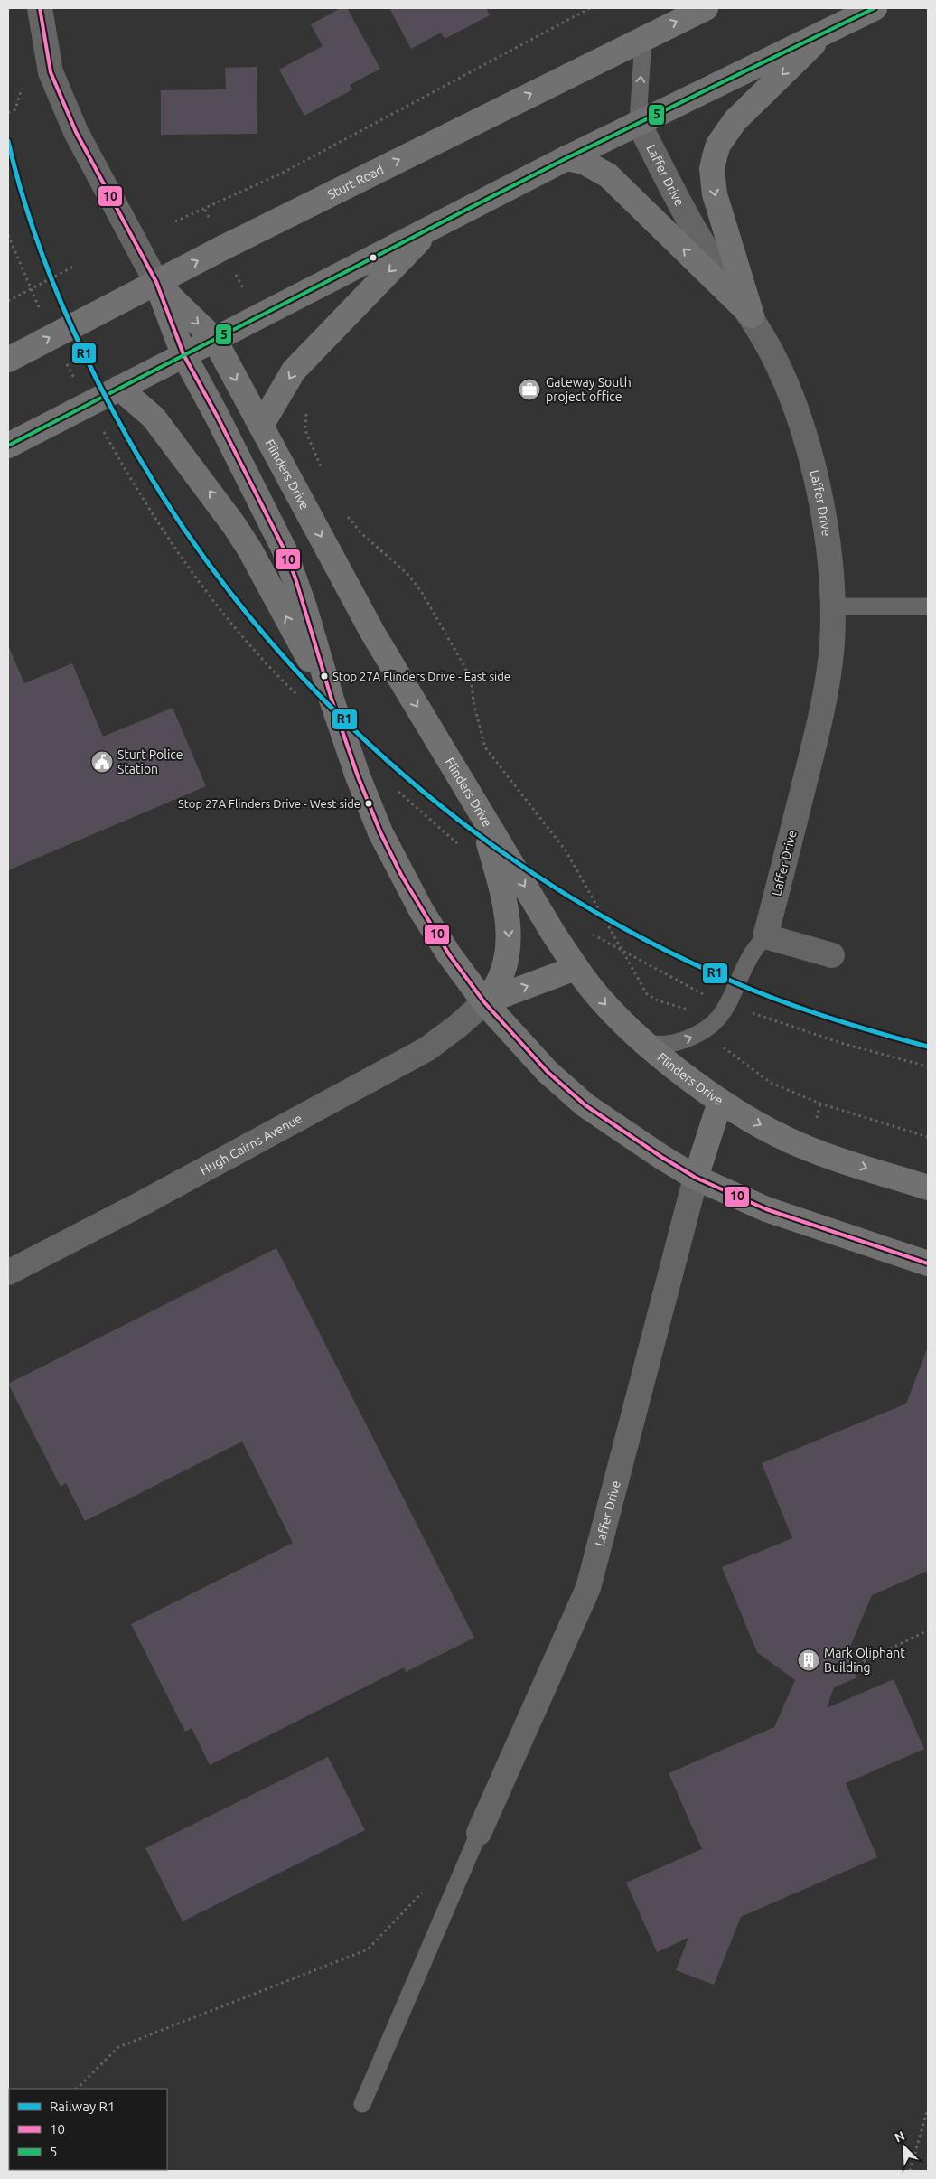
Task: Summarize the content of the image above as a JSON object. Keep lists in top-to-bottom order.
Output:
{
  "streets": {
    "street": [
      "Laffer Drive",
      "Sturt Road",
      "Flinders Drive",
      "Hugh Cairns Avenue"
    ]
  },
  "crossings": [
    ["Sturt Road", "Flinders Drive"]
  ],
  "places": {
    "office": ["Gateway South project office"],
    "other": ["Stop 27A Flinders Drive - East side", "Stop 27A Flinders Drive - West side"],
    "public building": ["Sturt Police Station"],
    "building": ["Mark Oliphant Building"]
  },
  "lines": ["transit line 10", "transit line 5", "rail line R1"],
  "legend": ["Railway R1", "10", "5"],
  "north": "top left"
}
